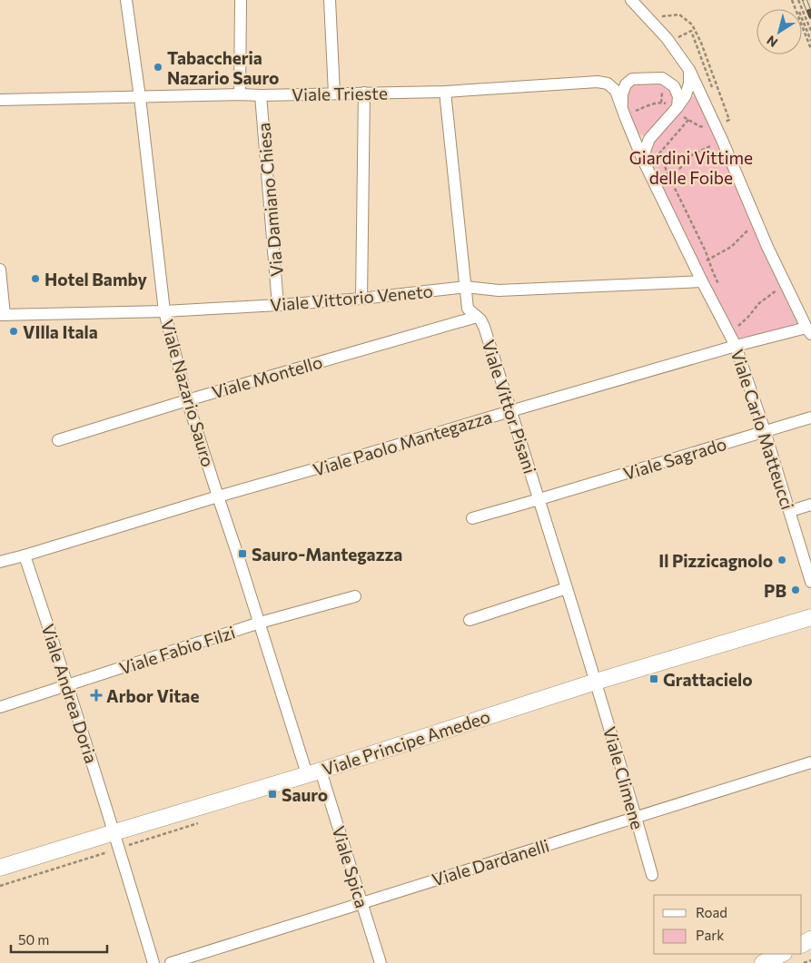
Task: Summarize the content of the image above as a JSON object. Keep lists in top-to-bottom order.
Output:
{
  "streets": {
    "street": [
      "Viale Trieste",
      "Via Damiano Chiesa",
      "Viale Vittorio Veneto",
      "Viale Montello",
      "Viale Nazario Sauro",
      "Viale Vittor Pisani",
      "Viale Carlo Matteucci",
      "Viale Paolo Mantegazza",
      "Viale Sagrado",
      "Viale Fabio Filzi",
      "Viale Andrea Doria",
      "Viale Principe Amedeo",
      "Viale Climene",
      "Viale Dardanelli",
      "Viale Spica"
    ]
  },
  "crossings": [
    ["Viale Trieste", "Via Damiano Chiesa"],
    ["Viale Trieste", "Viale Nazario Sauro"],
    ["Viale Trieste", "Viale Vittor Pisani"],
    ["Viale Trieste", "Viale Carlo Matteucci"],
    ["Via Damiano Chiesa", "Viale Vittorio Veneto"],
    ["Viale Vittorio Veneto", "Viale Nazario Sauro"],
    ["Viale Vittorio Veneto", "Viale Vittor Pisani"],
    ["Viale Vittorio Veneto", "Viale Carlo Matteucci"],
    ["Viale Montello", "Viale Nazario Sauro"],
    ["Viale Montello", "Viale Vittor Pisani"],
    ["Viale Nazario Sauro", "Viale Paolo Mantegazza"],
    ["Viale Nazario Sauro", "Viale Fabio Filzi"],
    ["Viale Nazario Sauro", "Viale Principe Amedeo"],
    ["Viale Nazario Sauro", "Viale Spica"],
    ["Viale Vittor Pisani", "Viale Paolo Mantegazza"],
    ["Viale Vittor Pisani", "Viale Sagrado"],
    ["Viale Vittor Pisani", "Viale Principe Amedeo"],
    ["Viale Vittor Pisani", "Viale Climene"],
    ["Viale Carlo Matteucci", "Viale Paolo Mantegazza"],
    ["Viale Carlo Matteucci", "Viale Sagrado"],
    ["Viale Paolo Mantegazza", "Viale Andrea Doria"],
    ["Viale Fabio Filzi", "Viale Andrea Doria"],
    ["Viale Andrea Doria", "Viale Principe Amedeo"],
    ["Viale Principe Amedeo", "Viale Climene"],
    ["Viale Principe Amedeo", "Viale Spica"],
    ["Viale Climene", "Viale Dardanelli"],
    ["Viale Dardanelli", "Viale Spica"]
  ],
  "parks": ["Giardini Vittime delle Foibe"],
  "places": {
    "other": [
      "Tabaccheria Nazario Sauro",
      "Hotel Bamby",
      "VIlla Itala",
      "Il Pizzicagnolo",
      "PB"
    ],
    "transit": ["Sauro-Mantegazza", "Grattacielo", "Sauro"],
    "health": ["Arbor Vitae"]
  },
  "legend": ["Road", "Park"],
  "scale_bar": "50 m",
  "north": "bottom left"
}
